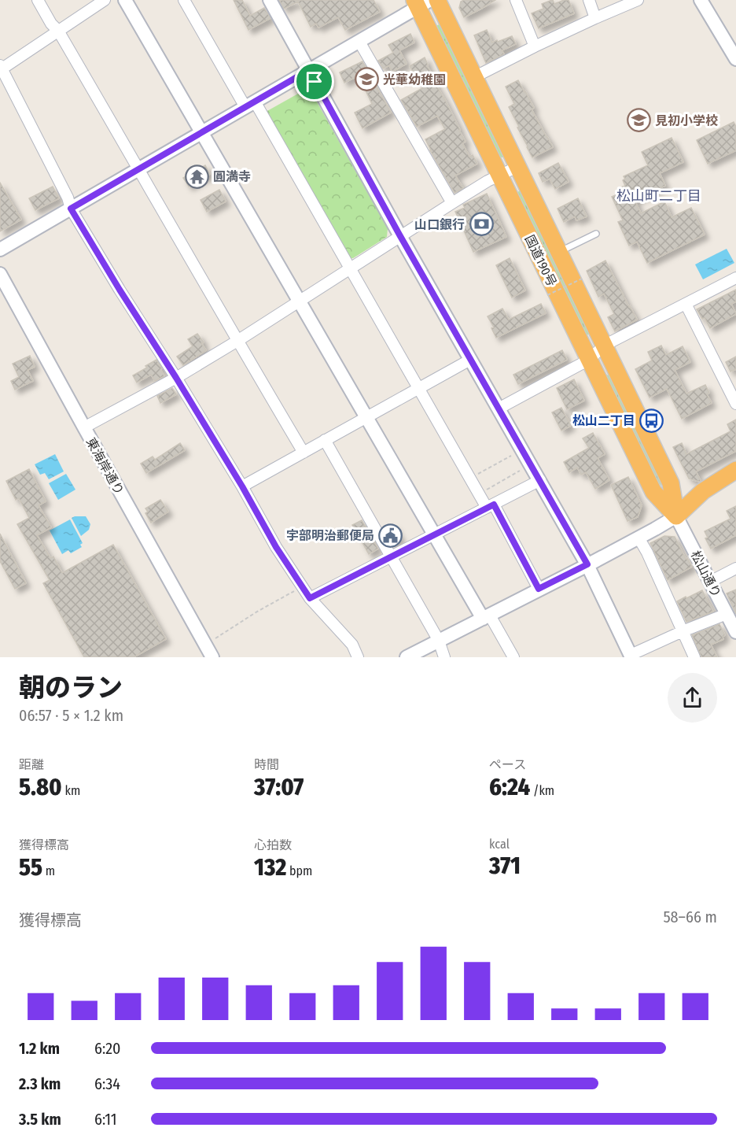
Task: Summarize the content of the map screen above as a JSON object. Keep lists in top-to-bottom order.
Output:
{
  "streets": {
    "highway": ["国道190号"],
    "street": ["東海岸通り", "松山通り"]
  },
  "crossings": [
    ["国道190号", "松山通り"]
  ],
  "districts": ["松山町二丁目"],
  "places": {
    "school or university": ["光華幼稚園", "見初小学校"],
    "temple": ["圓満寺"],
    "bank": ["山口銀行"],
    "bus stop": ["松山二丁目"],
    "public building": ["宇部明治郵便局"]
  },
  "page": {
    "heading": ["朝のラン", "06:57 · 5 × 1.2 km"],
    "stats": [
      ["距離", "5.80 km"],
      ["時間", "37:07"],
      ["ペース", "6:24 /km"],
      ["獲得標高", "55 m"],
      ["心拍数", "132 bpm"],
      ["kcal", "371"]
    ],
    "chart": ["獲得標高", "58–66 m"],
    "list": [
      {
        "name": "1.2 km",
        "note": "6:20"
      },
      {
        "name": "2.3 km",
        "note": "6:34"
      },
      {
        "name": "3.5 km",
        "note": "6:11"
      }
    ]
  }
}
